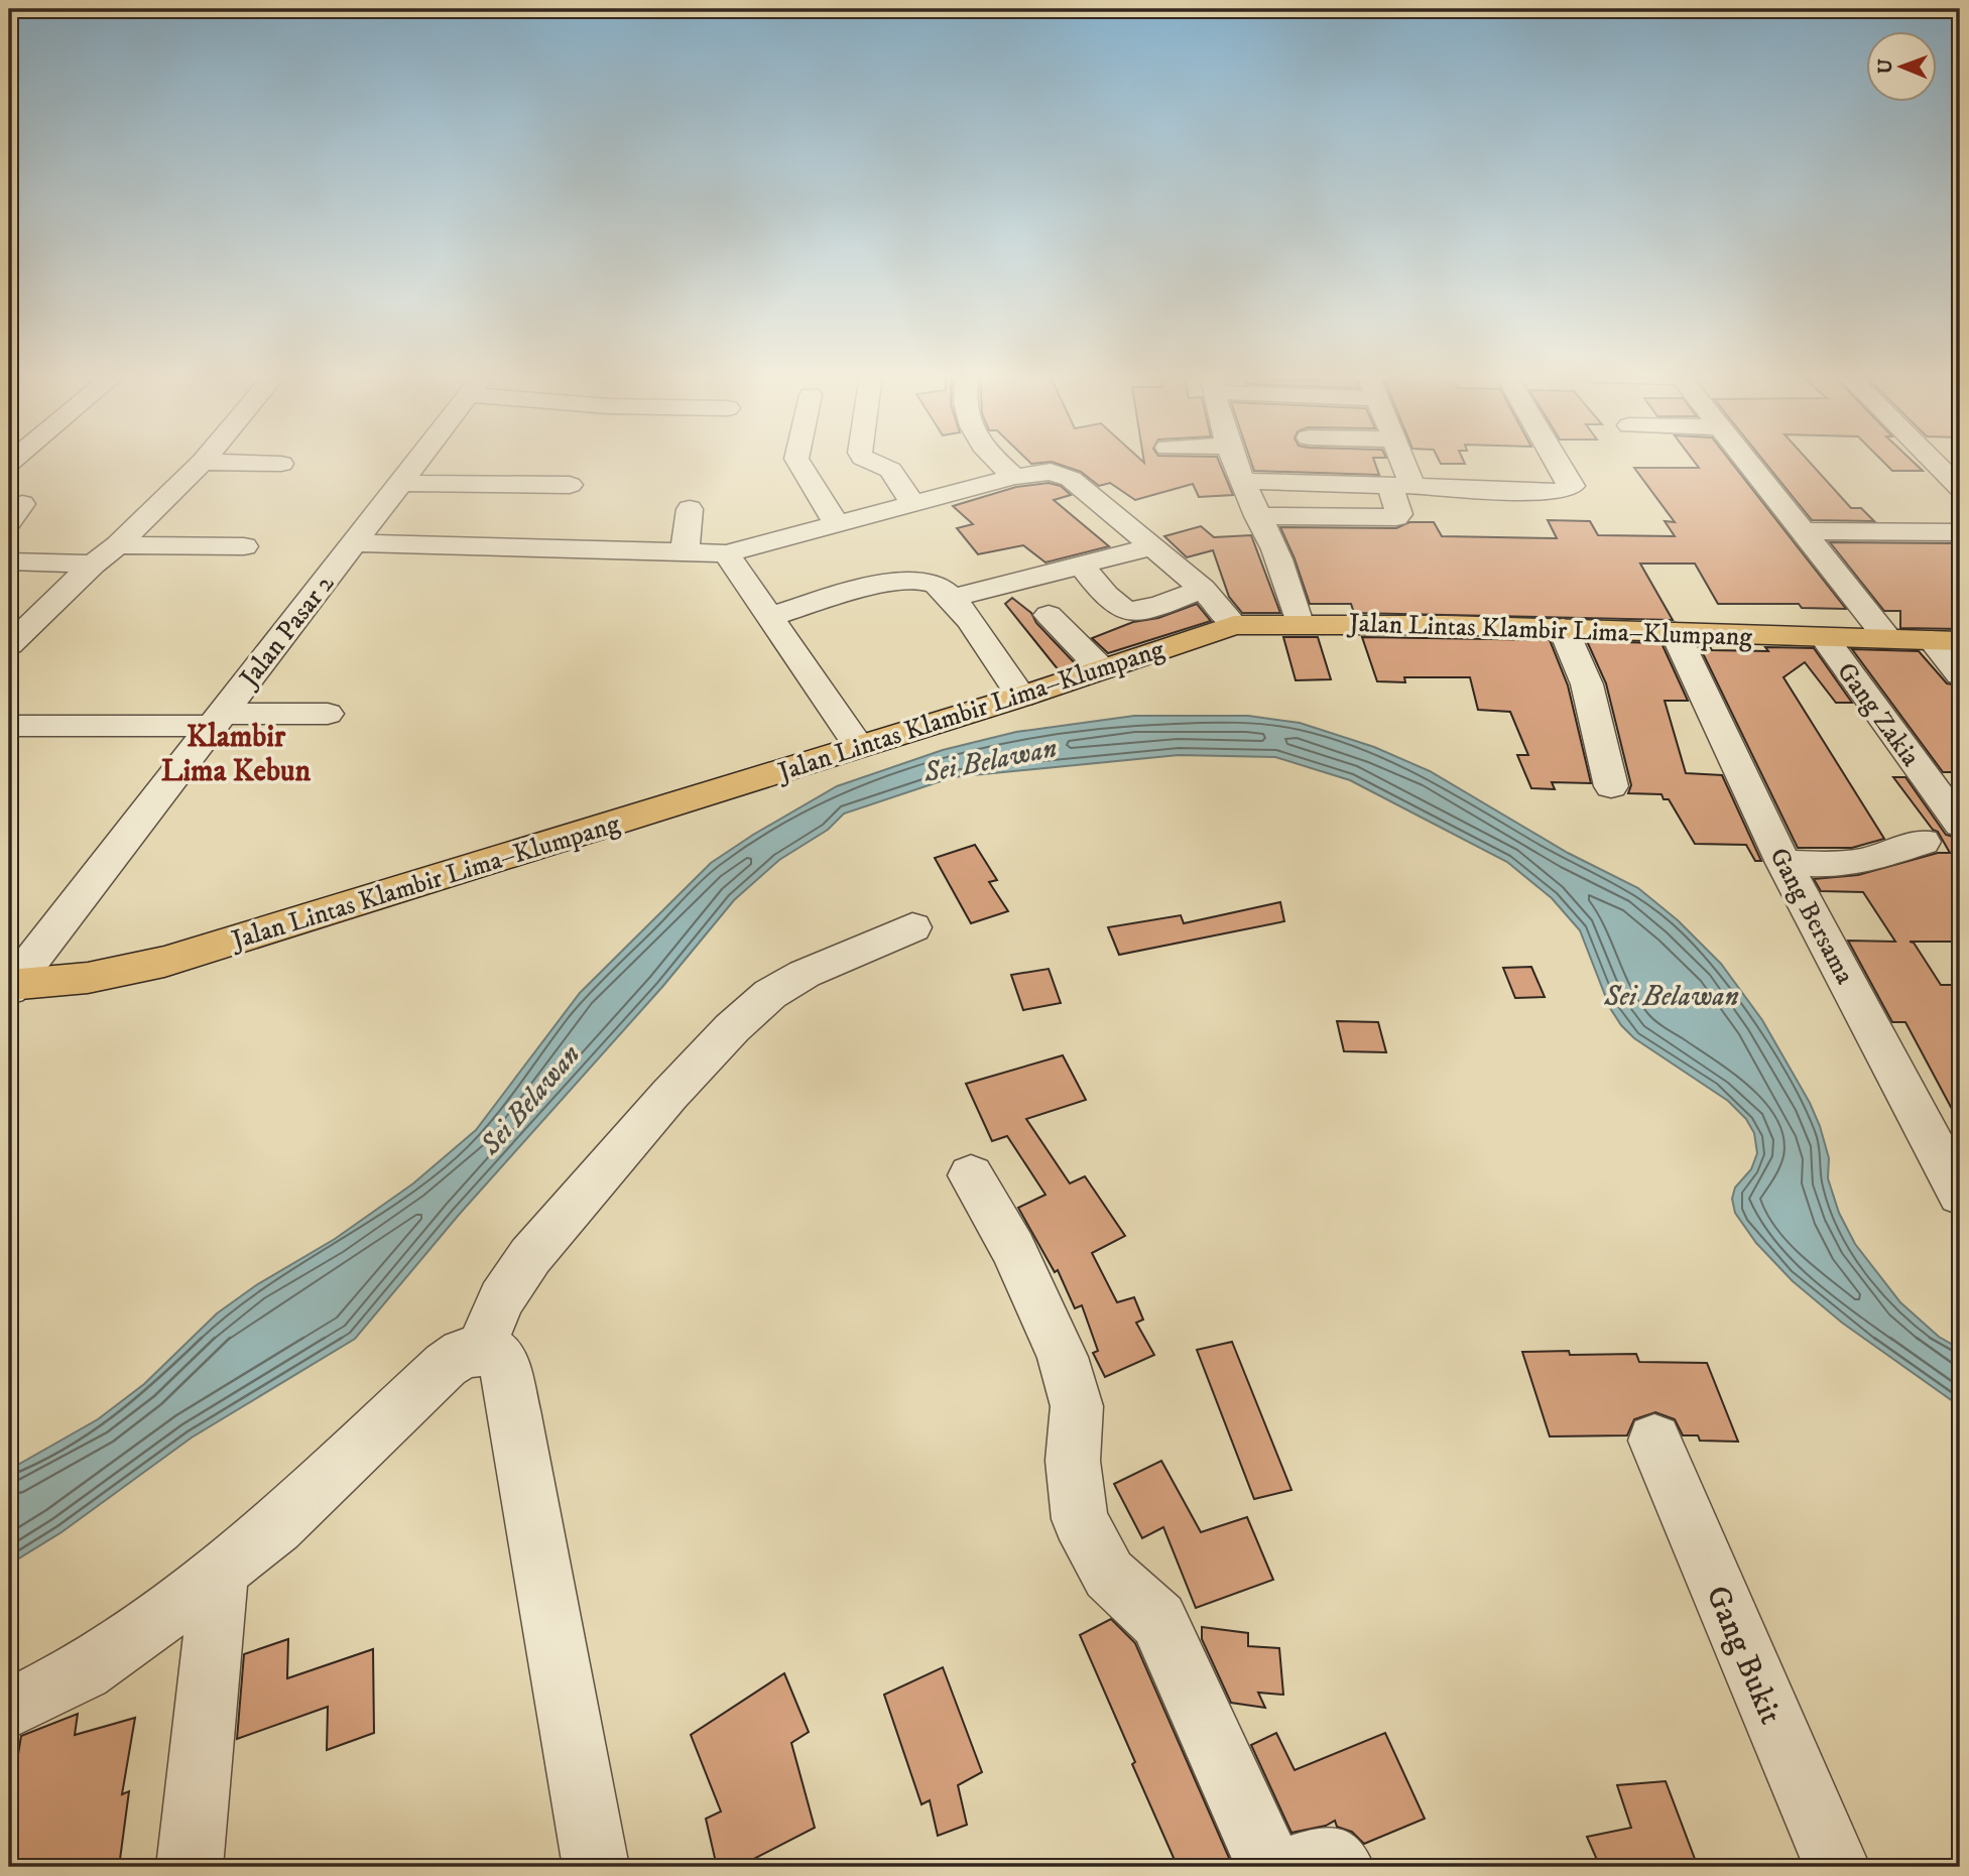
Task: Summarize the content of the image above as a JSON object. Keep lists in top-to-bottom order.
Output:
{
  "streets": {
    "main road": ["Jalan Lintas Klambir Lima–Klumpang"],
    "street": [
      "Jalan Pasar 2",
      "Gang Zakia",
      "Gang Bersama",
      "Gang Bukit"
    ]
  },
  "crossings": [
    ["Jalan Lintas Klambir Lima–Klumpang", "Jalan Pasar 2"],
    ["Jalan Lintas Klambir Lima–Klumpang", "Gang Zakia"],
    ["Jalan Lintas Klambir Lima–Klumpang", "Gang Bersama"]
  ],
  "districts": ["Klambir Lima Kebun"],
  "water": ["Sei Belawan"],
  "north": "left"
}
